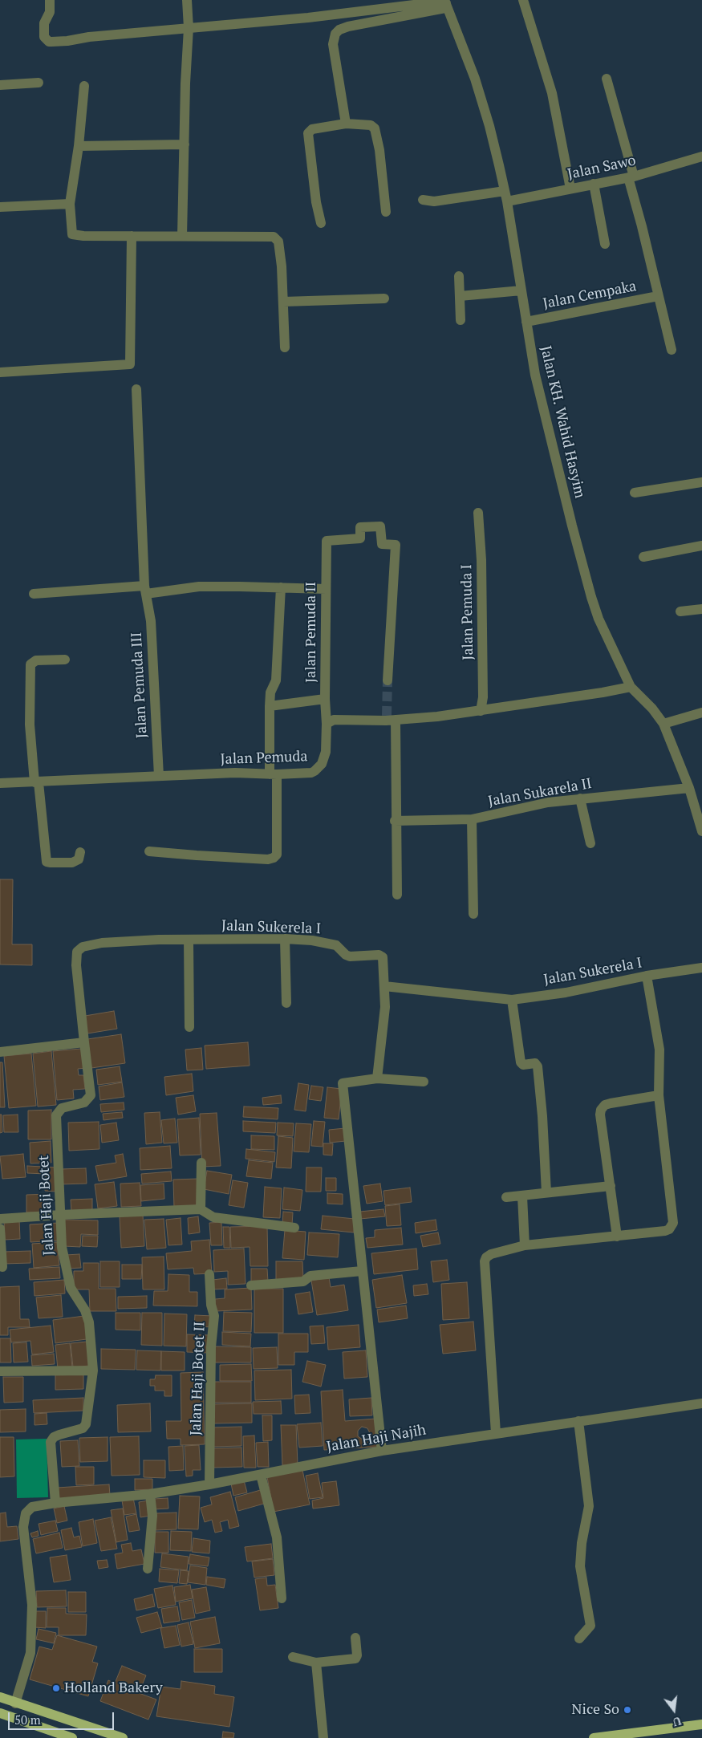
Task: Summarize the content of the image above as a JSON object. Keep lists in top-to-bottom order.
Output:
{
  "streets": {
    "street": [
      "Jalan Sawo",
      "Jalan Cempaka",
      "Jalan KH. Wahid Hasyim",
      "Jalan Pemuda I",
      "Jalan Pemuda II",
      "Jalan Pemuda III",
      "Jalan Pemuda",
      "Jalan Sukarela II",
      "Jalan Sukerela I",
      "Jalan Haji Botet",
      "Jalan Haji Botet II",
      "Jalan Haji Najih"
    ]
  },
  "crossings": [
    ["Jalan Sawo", "Jalan KH. Wahid Hasyim"],
    ["Jalan Cempaka", "Jalan KH. Wahid Hasyim"],
    ["Jalan KH. Wahid Hasyim", "Jalan Sukarela II"],
    ["Jalan Pemuda II", "Jalan Pemuda"],
    ["Jalan Pemuda III", "Jalan Pemuda"],
    ["Jalan Sukerela I", "Jalan Haji Botet"],
    ["Jalan Haji Botet", "Jalan Haji Najih"],
    ["Jalan Haji Botet II", "Jalan Haji Najih"]
  ],
  "places": ["Holland Bakery", "Nice So"],
  "scale_bar": "50 m",
  "north": "bottom"
}
